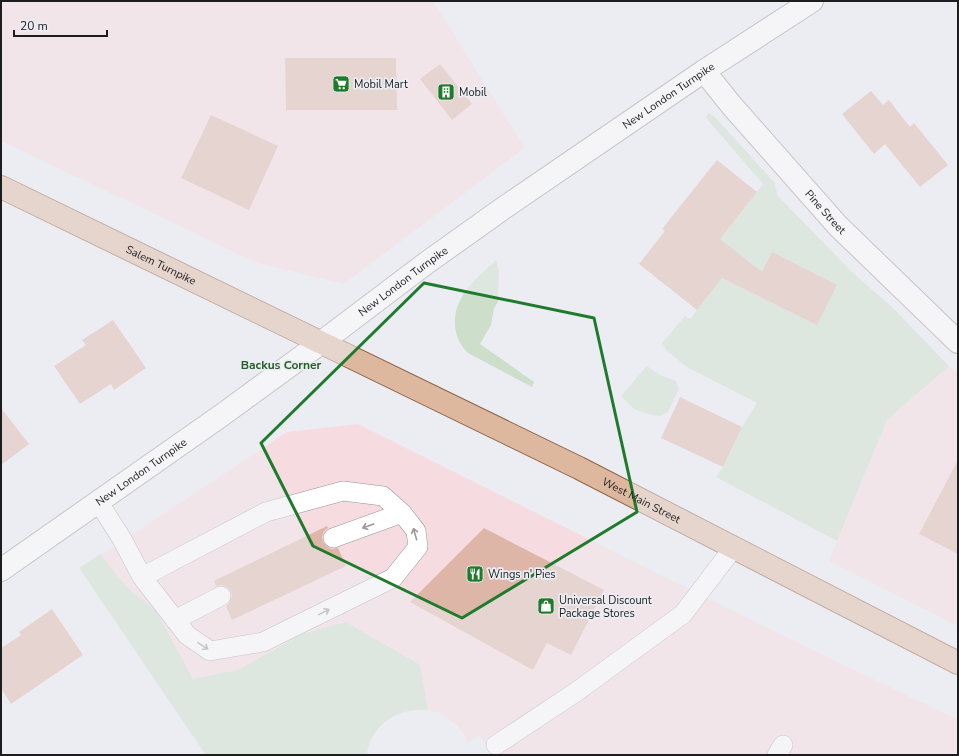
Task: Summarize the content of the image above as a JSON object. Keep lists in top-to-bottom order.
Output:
{
  "streets": {
    "main road": [
      "New London Turnpike",
      "Pine Street",
      "Salem Turnpike",
      "West Main Street"
    ]
  },
  "crossings": [
    ["New London Turnpike", "Pine Street"],
    ["New London Turnpike", "Salem Turnpike"],
    ["New London Turnpike", "West Main Street"],
    ["Salem Turnpike", "West Main Street"]
  ],
  "districts": ["Backus Corner"],
  "places": {
    "supermarket": ["Mobil Mart"],
    "building": ["Mobil"],
    "restaurant": ["Wings n' Pies"],
    "shop": ["Universal Discount Package Stores"]
  },
  "scale_bar": "20 m"
}
